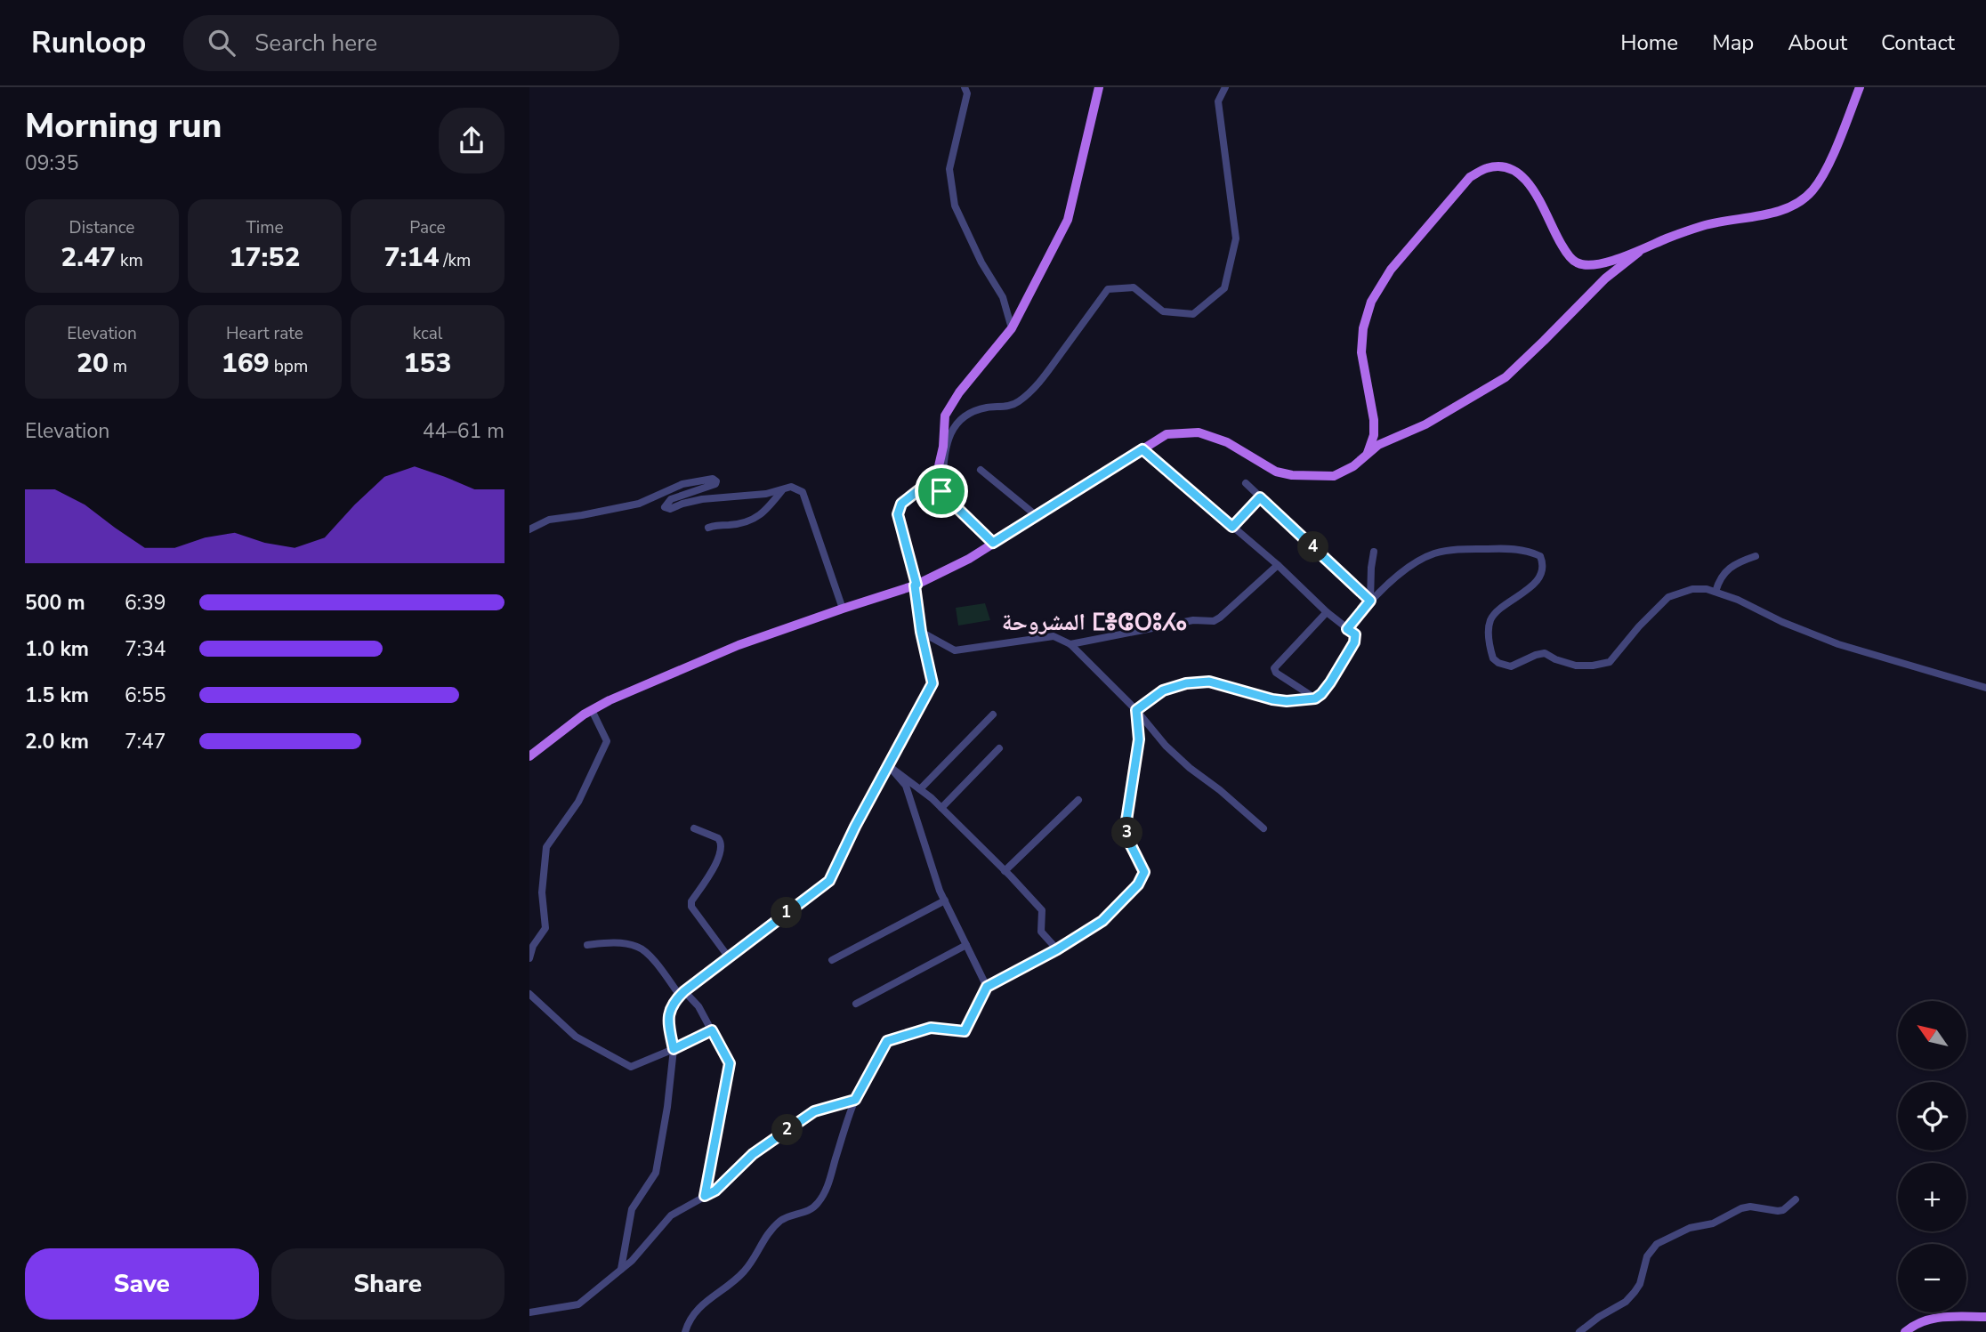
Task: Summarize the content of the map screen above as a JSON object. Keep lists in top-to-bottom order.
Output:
{
  "districts": ["المشروحة ⵎⴻⵛⵔⵓⵃⴰ"],
  "north": "top left",
  "page": {
    "header": "Runloop",
    "search": "Search here",
    "nav": [
      "Home",
      "Map",
      "About",
      "Contact"
    ],
    "heading": ["Morning run", "09:35"],
    "stats": [
      ["Distance", "2.47 km"],
      ["Time", "17:52"],
      ["Pace", "7:14 /km"],
      ["Elevation", "20 m"],
      ["Heart rate", "169 bpm"],
      ["kcal", "153"]
    ],
    "chart": ["Elevation", "44–61 m"],
    "pins": [
      "4",
      "3",
      "1",
      "2"
    ],
    "list": [
      {
        "name": "500 m",
        "note": "6:39"
      },
      {
        "name": "1.0 km",
        "note": "7:34"
      },
      {
        "name": "1.5 km",
        "note": "6:55"
      },
      {
        "name": "2.0 km",
        "note": "7:47"
      }
    ],
    "map_buttons": ["+", "−"],
    "buttons": ["Save", "Share"]
  }
}
